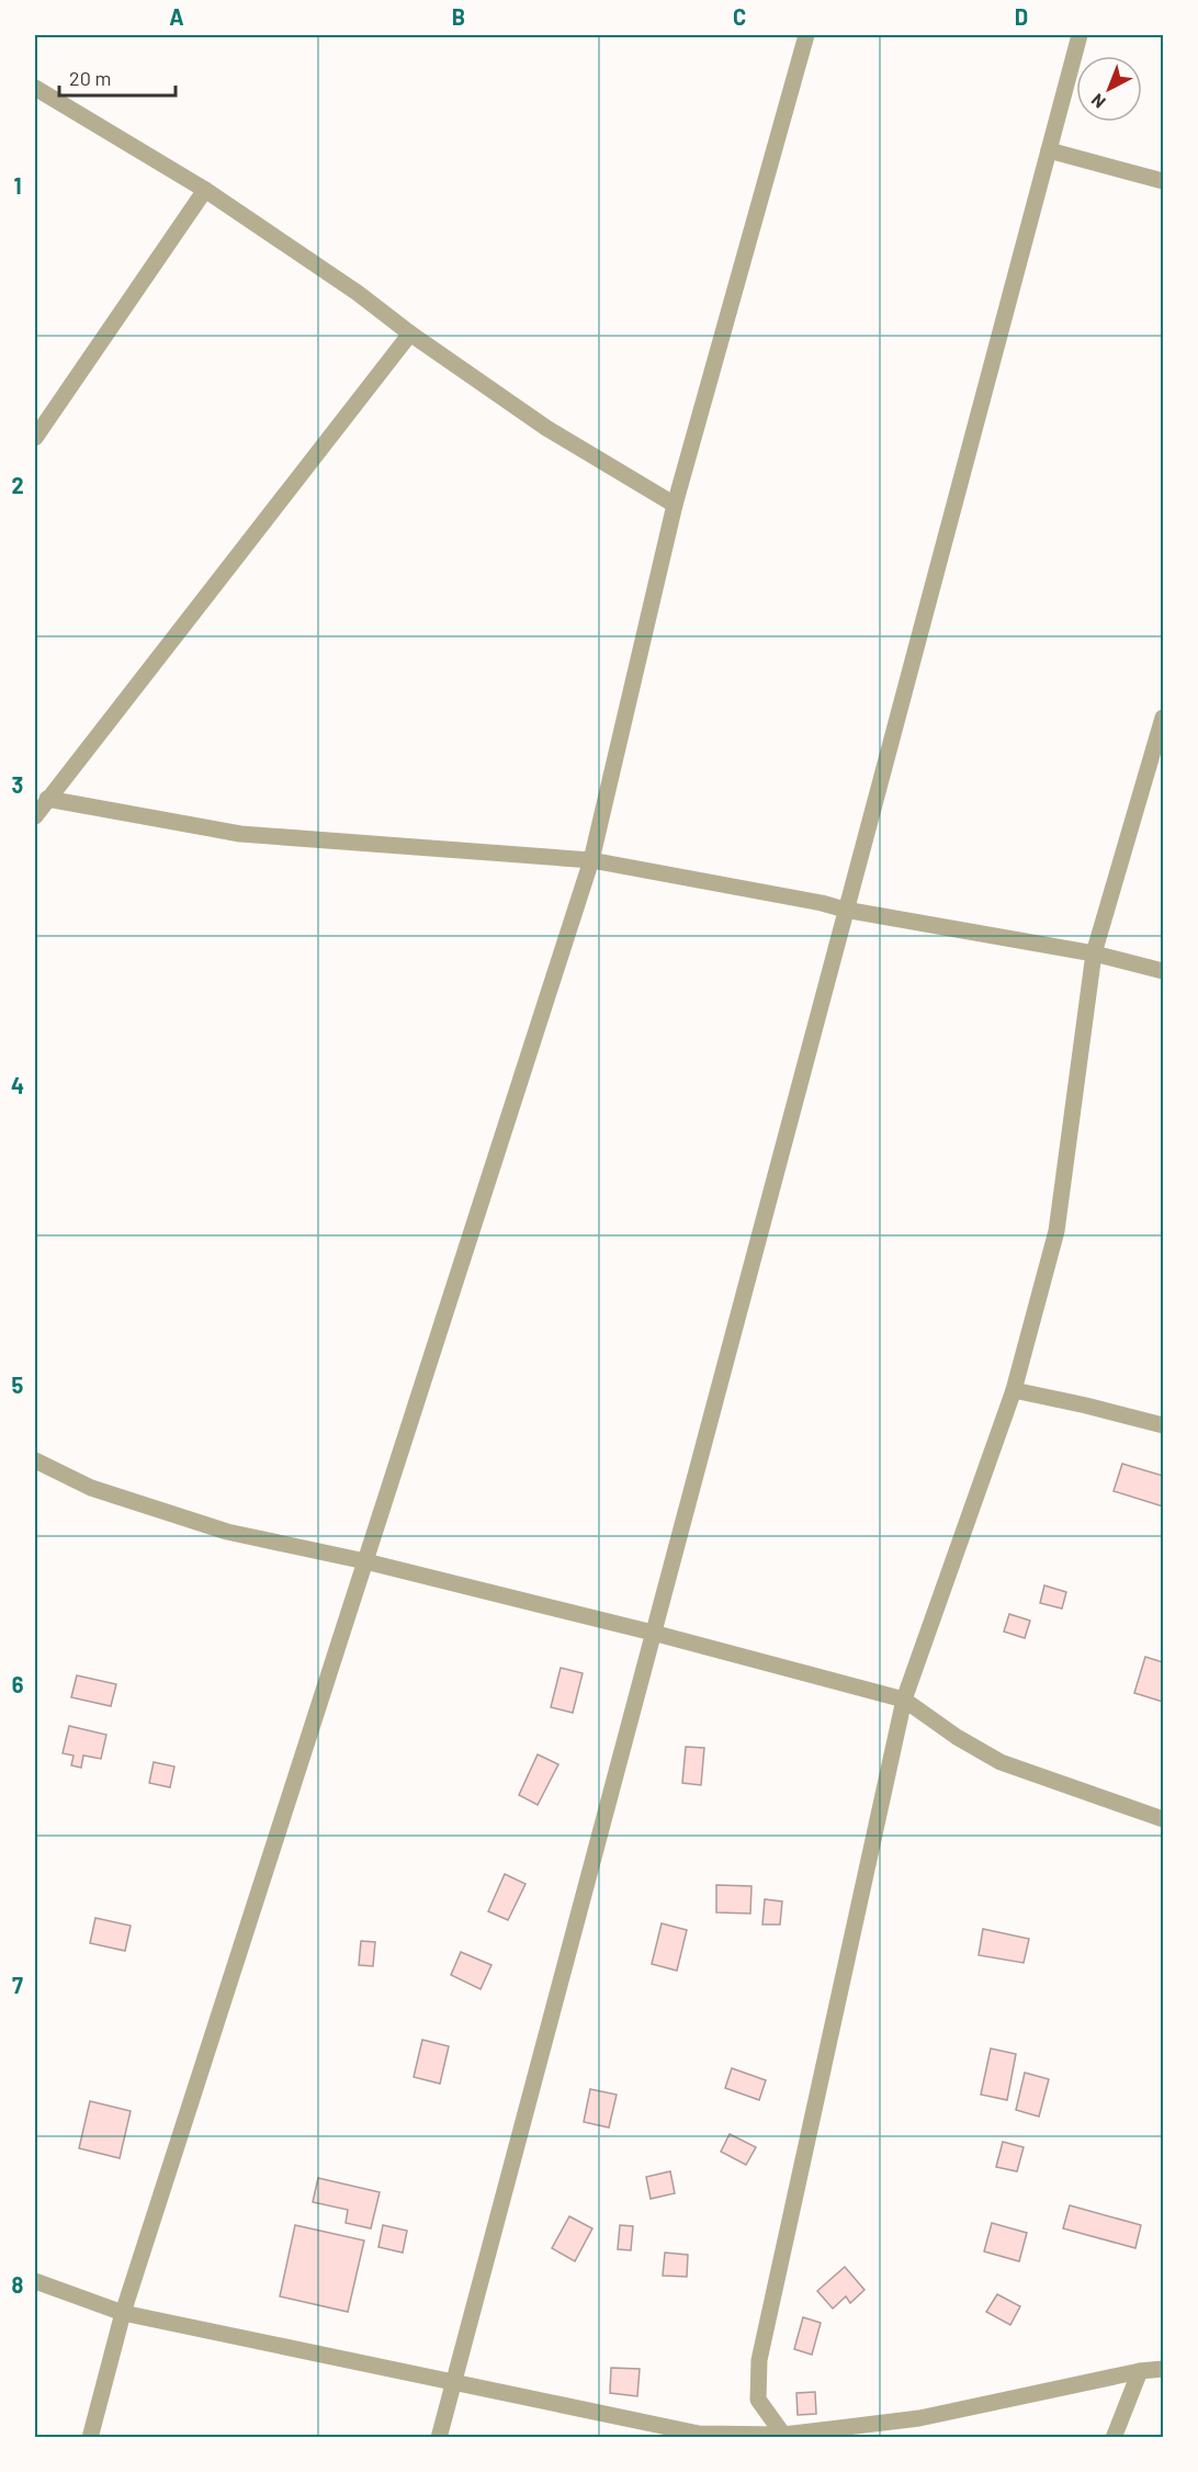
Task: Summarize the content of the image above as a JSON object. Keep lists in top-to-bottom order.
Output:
{
  "scale_bar": "20 m",
  "north": "bottom left",
  "grid": {
    "columns": [
      "A",
      "B",
      "C",
      "D"
    ],
    "rows": [
      "1",
      "2",
      "3",
      "4",
      "5",
      "6",
      "7",
      "8"
    ]
  }
}
